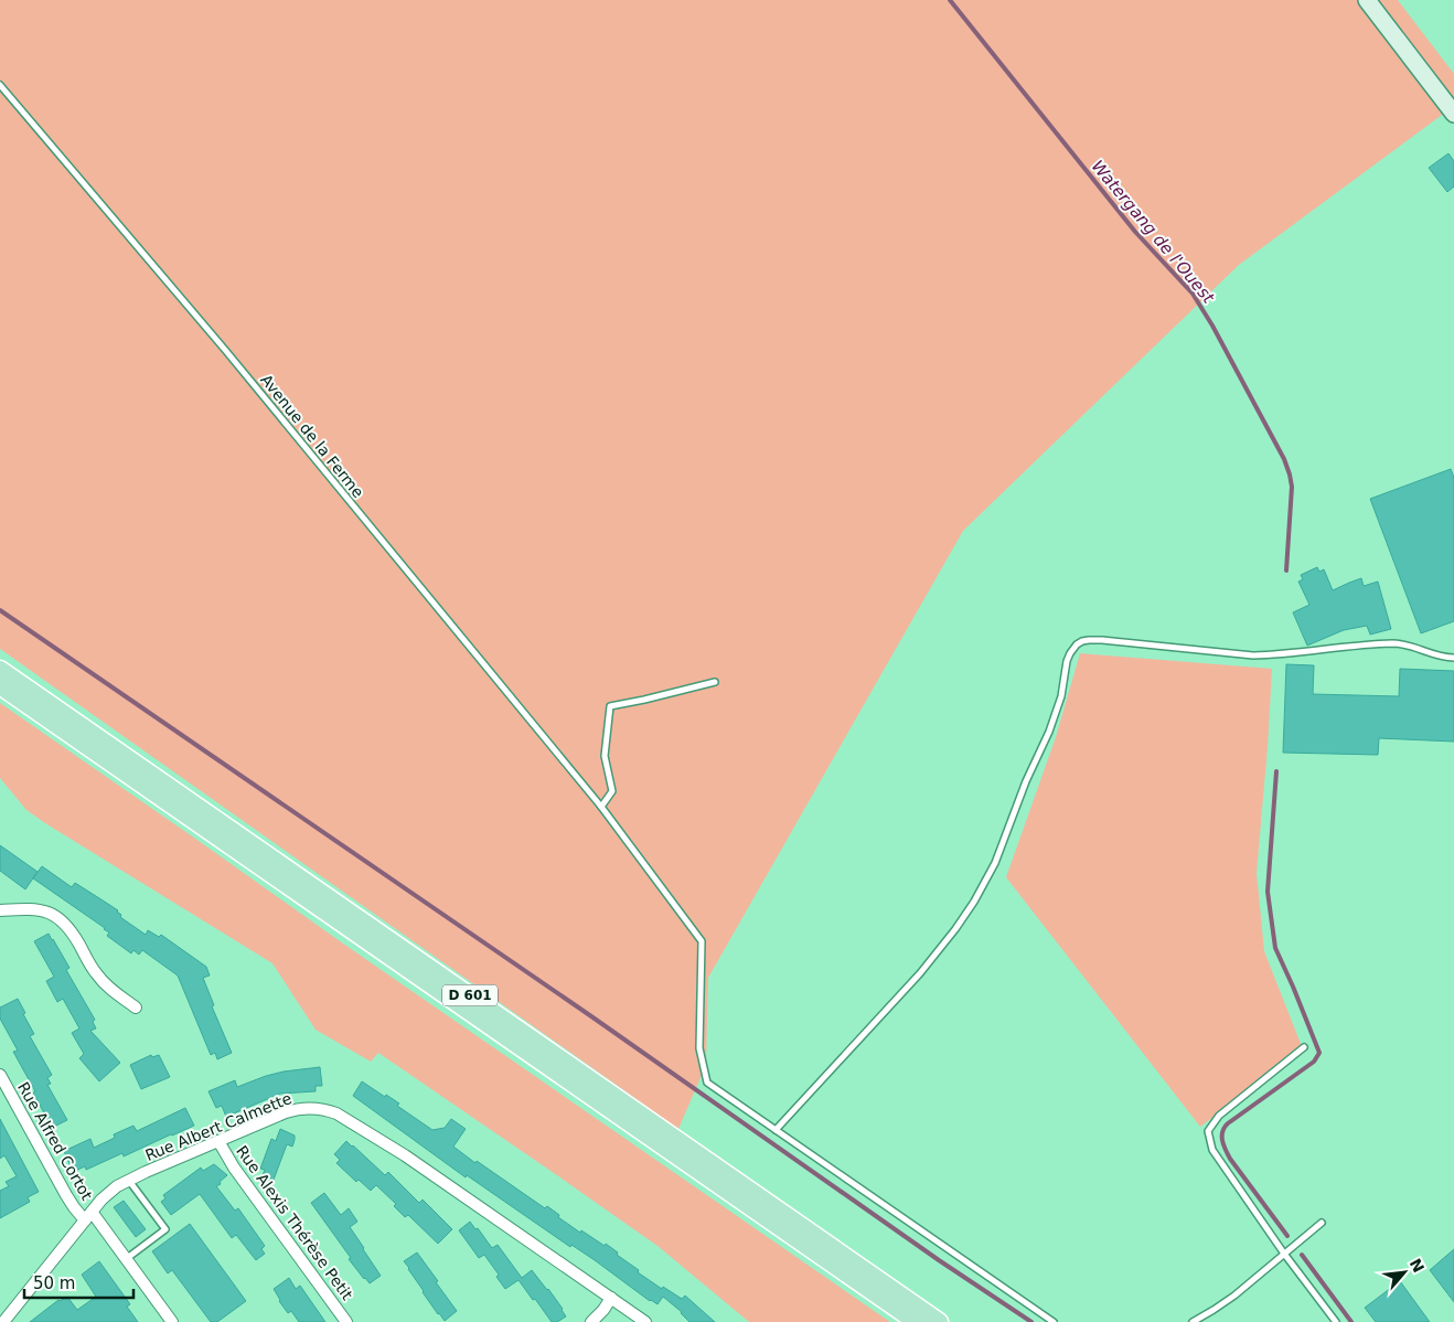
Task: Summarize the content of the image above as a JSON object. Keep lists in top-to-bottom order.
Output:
{
  "streets": {
    "main road": ["D 601"],
    "street": ["Rue Albert Calmette", "Rue Alfred Cortot", "Rue Alexis Thérèse Petit"],
    "lane": ["Avenue de la Ferme"]
  },
  "crossings": [
    ["Rue Albert Calmette", "Rue Alfred Cortot"],
    ["Rue Albert Calmette", "Rue Alexis Thérèse Petit"]
  ],
  "water": ["Watergang de l'Ouest"],
  "scale_bar": "50 m",
  "north": "top right"
}
